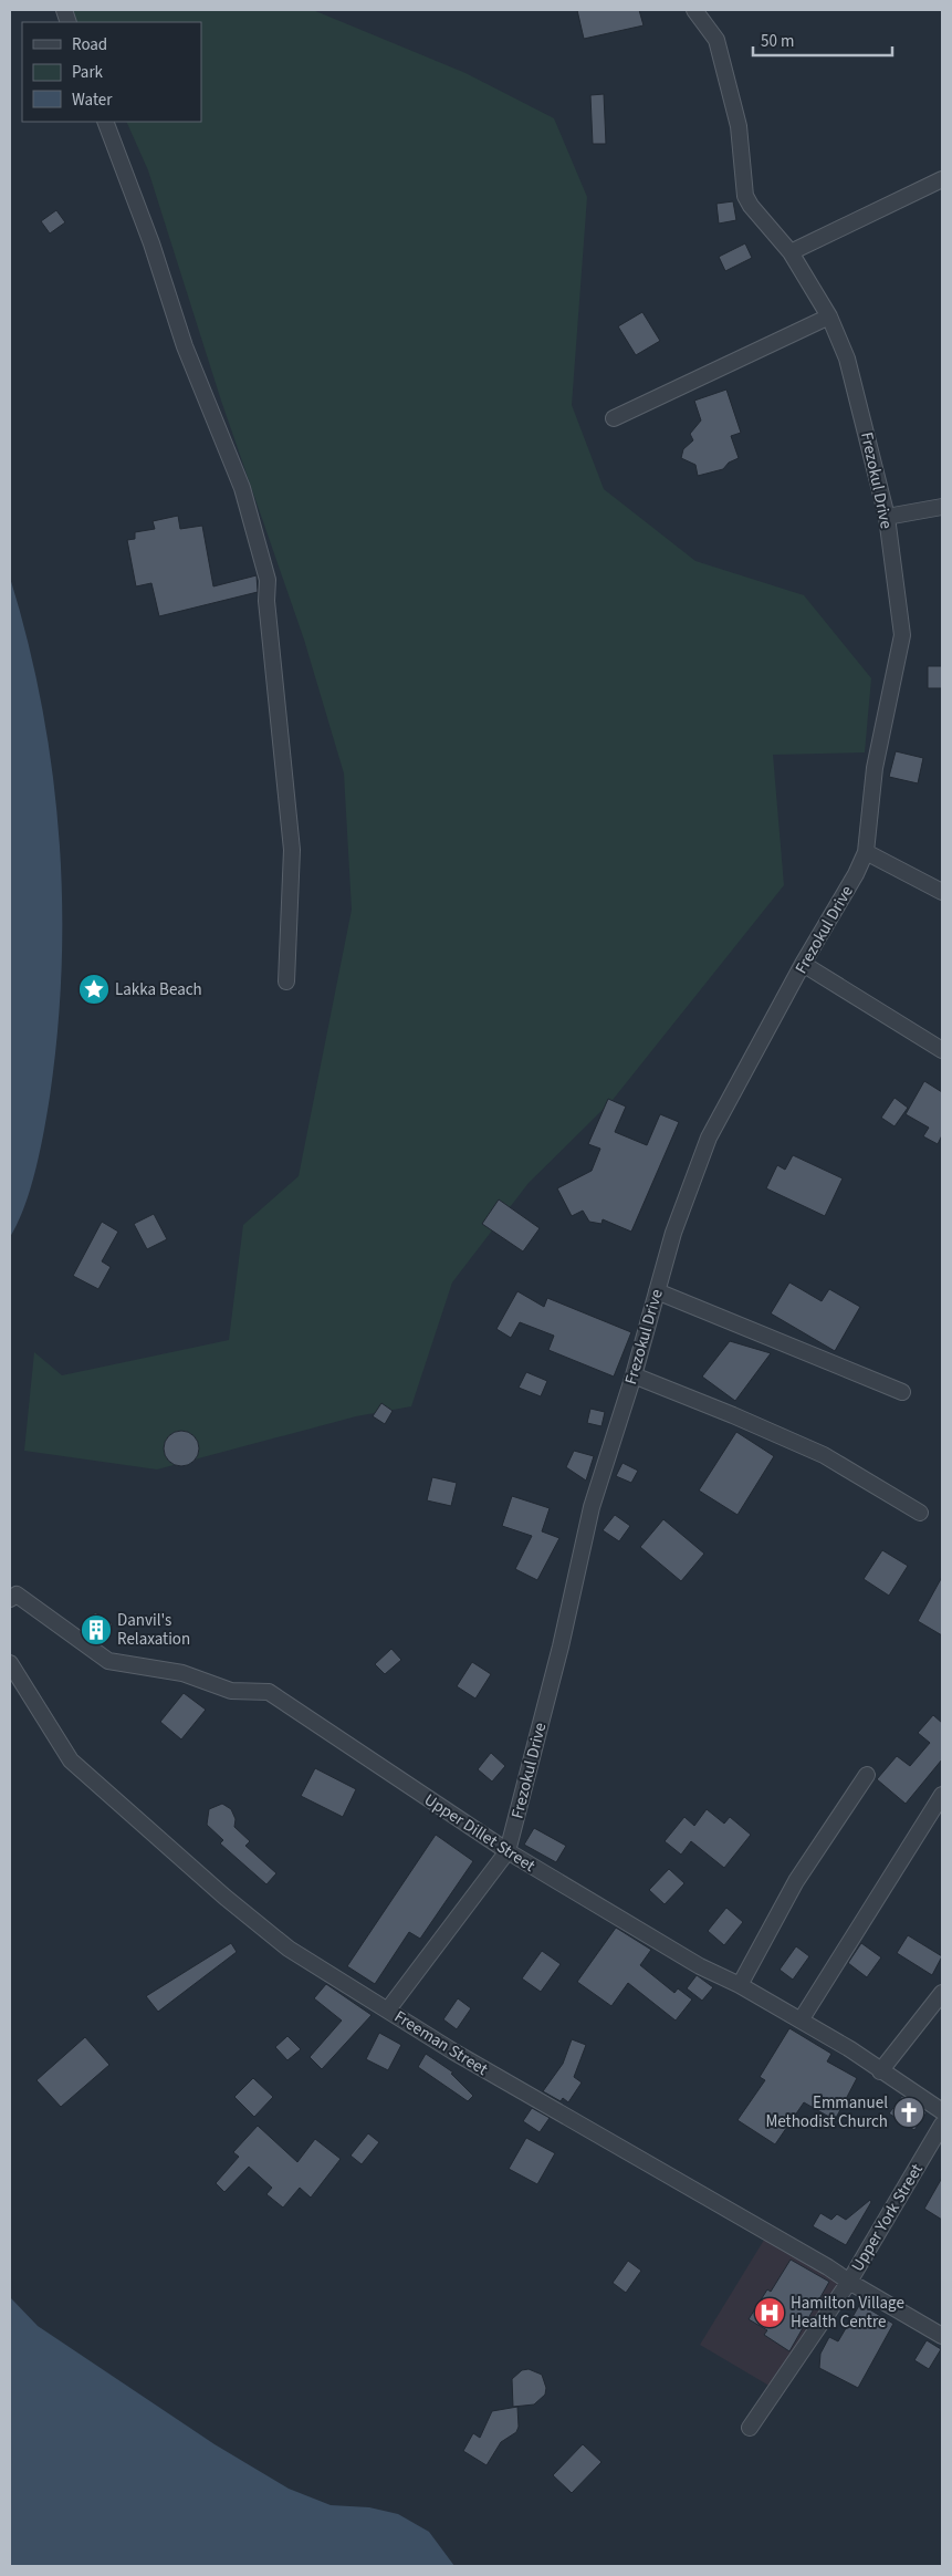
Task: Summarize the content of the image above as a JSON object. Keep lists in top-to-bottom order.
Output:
{
  "streets": {
    "street": [
      "Frezokul Drive",
      "Upper Dillet Street",
      "Freeman Street",
      "Upper York Street"
    ]
  },
  "crossings": [
    ["Frezokul Drive", "Upper Dillet Street"],
    ["Freeman Street", "Upper York Street"]
  ],
  "places": {
    "place": ["Lakka Beach"],
    "building": ["Danvil's Relaxation"],
    "church": ["Emmanuel Methodist Church"],
    "hospital": ["Hamilton Village Health Centre"]
  },
  "legend": ["Road", "Park", "Water"],
  "scale_bar": "50 m"
}
